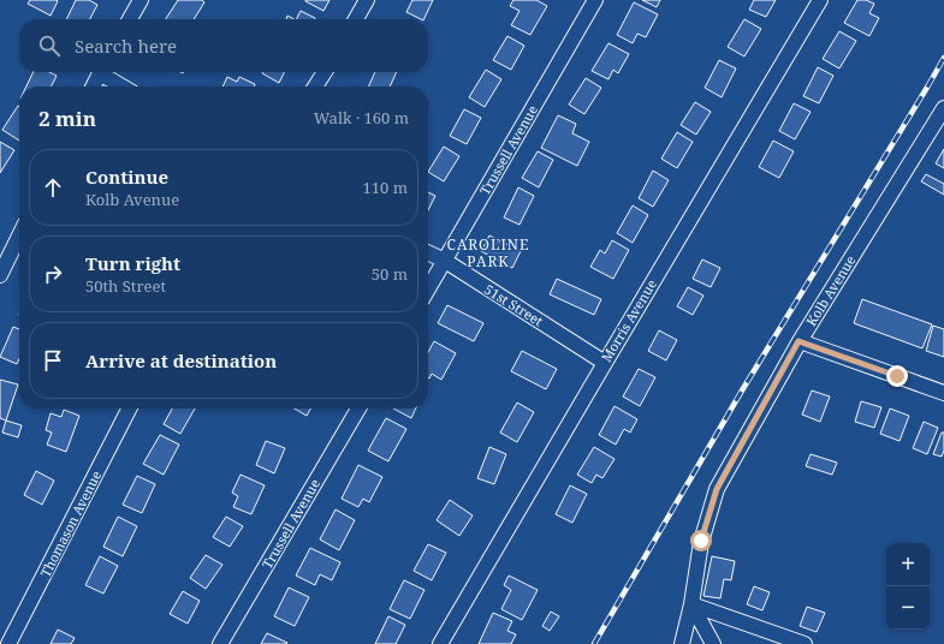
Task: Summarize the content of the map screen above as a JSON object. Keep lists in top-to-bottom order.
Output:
{
  "streets": {
    "street": [
      "Trussell Avenue",
      "Kolb Avenue",
      "51st Street",
      "Morris Avenue",
      "Thomason Avenue"
    ]
  },
  "crossings": [
    ["Trussell Avenue", "51st Street"],
    ["51st Street", "Morris Avenue"]
  ],
  "districts": ["CAROLINE PARK"],
  "page": {
    "search": "Search here",
    "heading": ["2 min", "Walk · 160 m"],
    "list": [
      ["Continue", "Kolb Avenue", "110 m"],
      ["Turn right", "50th Street", "50 m"],
      "Arrive at destination"
    ],
    "map_buttons": ["+", "−"]
  }
}
